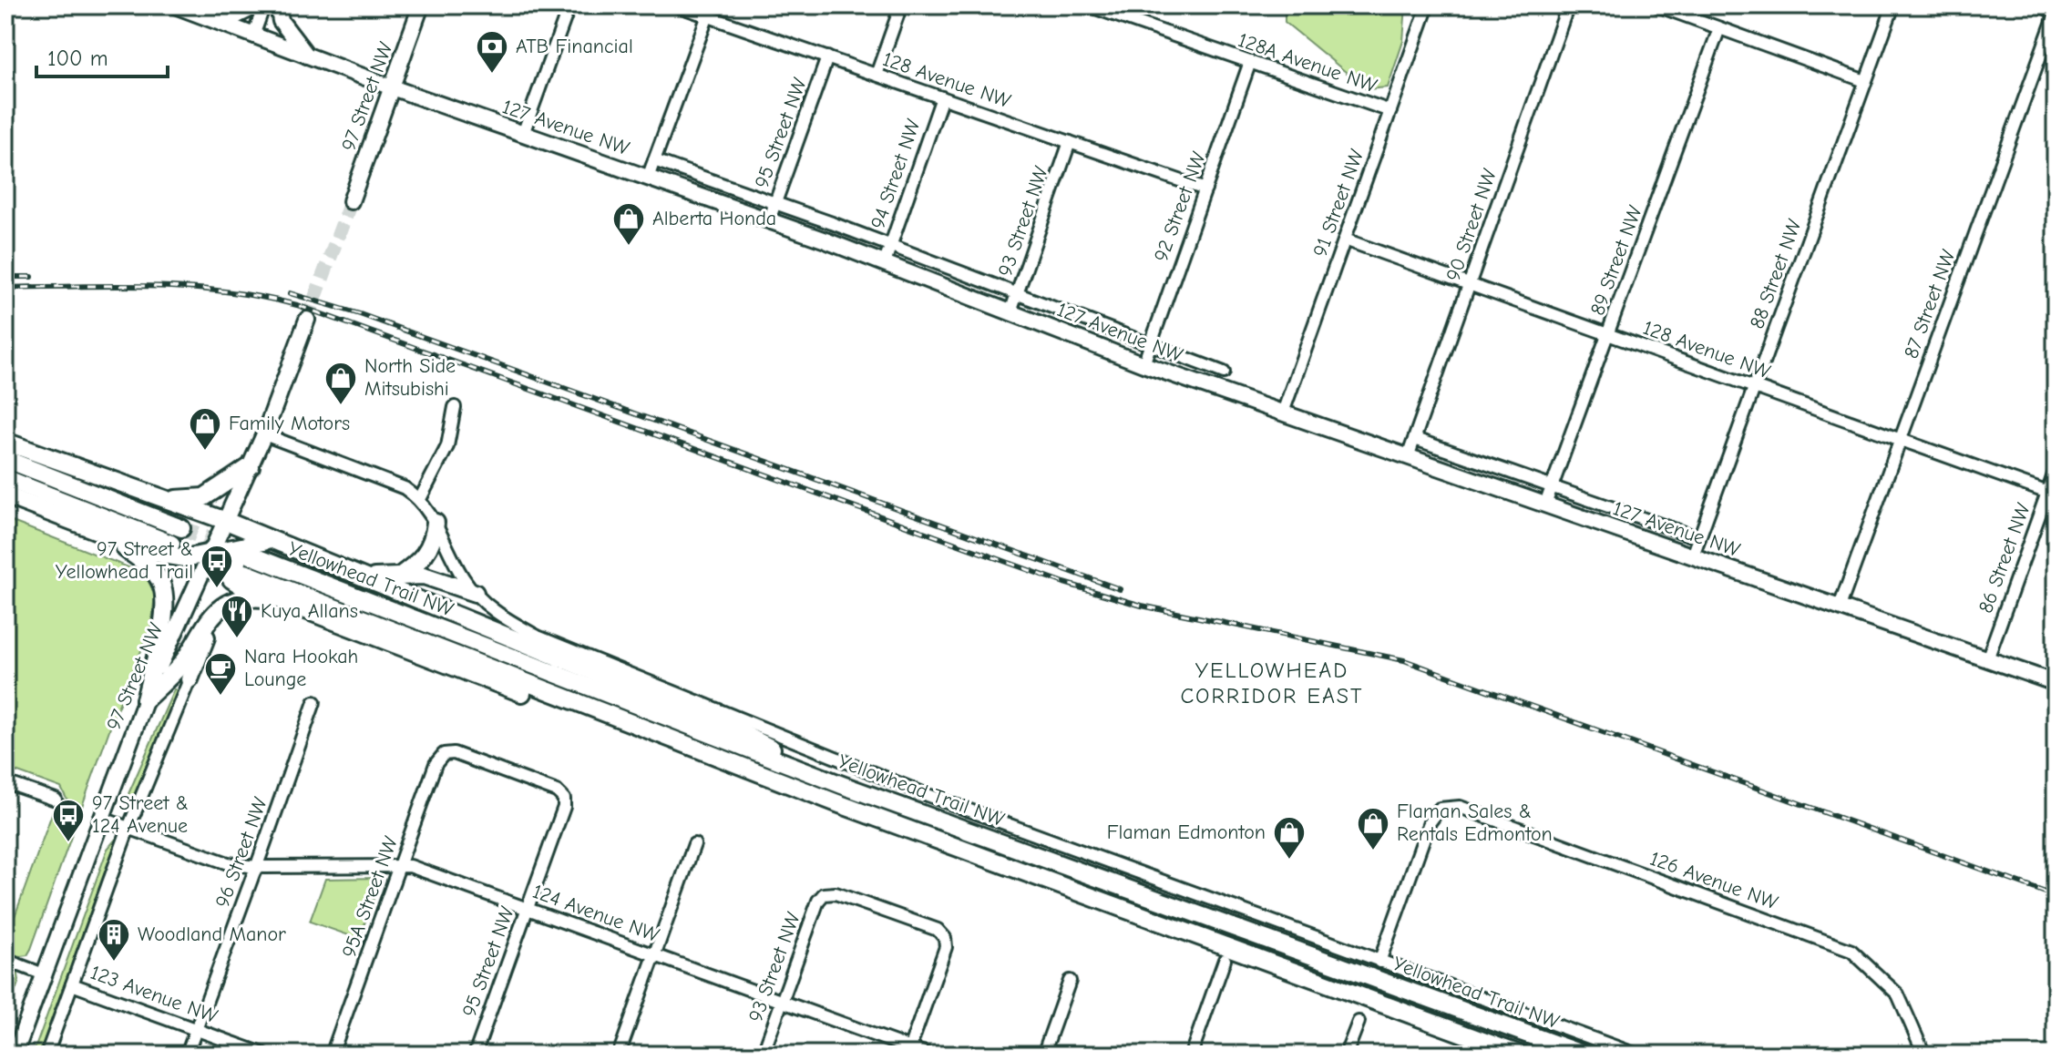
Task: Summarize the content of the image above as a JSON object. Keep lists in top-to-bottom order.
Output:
{
  "streets": {
    "highway": ["Yellowhead Trail NW"],
    "main road": ["97 Street NW", "127 Avenue NW"],
    "street": [
      "128A Avenue NW",
      "128 Avenue NW",
      "95 Street NW",
      "94 Street NW",
      "91 Street NW",
      "92 Street NW",
      "93 Street NW",
      "90 Street NW",
      "89 Street NW",
      "88 Street NW",
      "87 Street NW",
      "86 Street NW",
      "96 Street NW",
      "126 Avenue NW",
      "95A Street NW",
      "124 Avenue NW",
      "123 Avenue NW"
    ]
  },
  "crossings": [
    ["128A Avenue NW", "91 Street NW"],
    ["128A Avenue NW", "92 Street NW"],
    ["128 Avenue NW", "95 Street NW"],
    ["128 Avenue NW", "94 Street NW"],
    ["128 Avenue NW", "91 Street NW"],
    ["128 Avenue NW", "92 Street NW"],
    ["128 Avenue NW", "93 Street NW"],
    ["128 Avenue NW", "90 Street NW"],
    ["128 Avenue NW", "89 Street NW"],
    ["128 Avenue NW", "88 Street NW"],
    ["128 Avenue NW", "87 Street NW"],
    ["128 Avenue NW", "86 Street NW"],
    ["97 Street NW", "127 Avenue NW"],
    ["97 Street NW", "124 Avenue NW"],
    ["127 Avenue NW", "95 Street NW"],
    ["127 Avenue NW", "94 Street NW"],
    ["127 Avenue NW", "91 Street NW"],
    ["127 Avenue NW", "92 Street NW"],
    ["127 Avenue NW", "93 Street NW"],
    ["127 Avenue NW", "90 Street NW"],
    ["127 Avenue NW", "89 Street NW"],
    ["127 Avenue NW", "88 Street NW"],
    ["127 Avenue NW", "87 Street NW"],
    ["127 Avenue NW", "86 Street NW"],
    ["95 Street NW", "95A Street NW"],
    ["95 Street NW", "124 Avenue NW"],
    ["93 Street NW", "124 Avenue NW"],
    ["Yellowhead Trail NW", "126 Avenue NW"],
    ["96 Street NW", "124 Avenue NW"],
    ["96 Street NW", "123 Avenue NW"],
    ["95A Street NW", "124 Avenue NW"]
  ],
  "districts": ["YELLOWHEAD CORRIDOR EAST"],
  "places": {
    "bank": ["ATB Financial"],
    "shop": [
      "Alberta Honda",
      "North Side Mitsubishi",
      "Family Motors",
      "Flaman Sales & Rentals Edmonton",
      "Flaman Edmonton"
    ],
    "bus stop": ["97 Street & Yellowhead Trail", "97 Street & 124 Avenue"],
    "restaurant": ["Kuya Allans"],
    "cafe": ["Nara Hookah Lounge"],
    "building": ["Woodland Manor"]
  },
  "scale_bar": "100 m"
}
